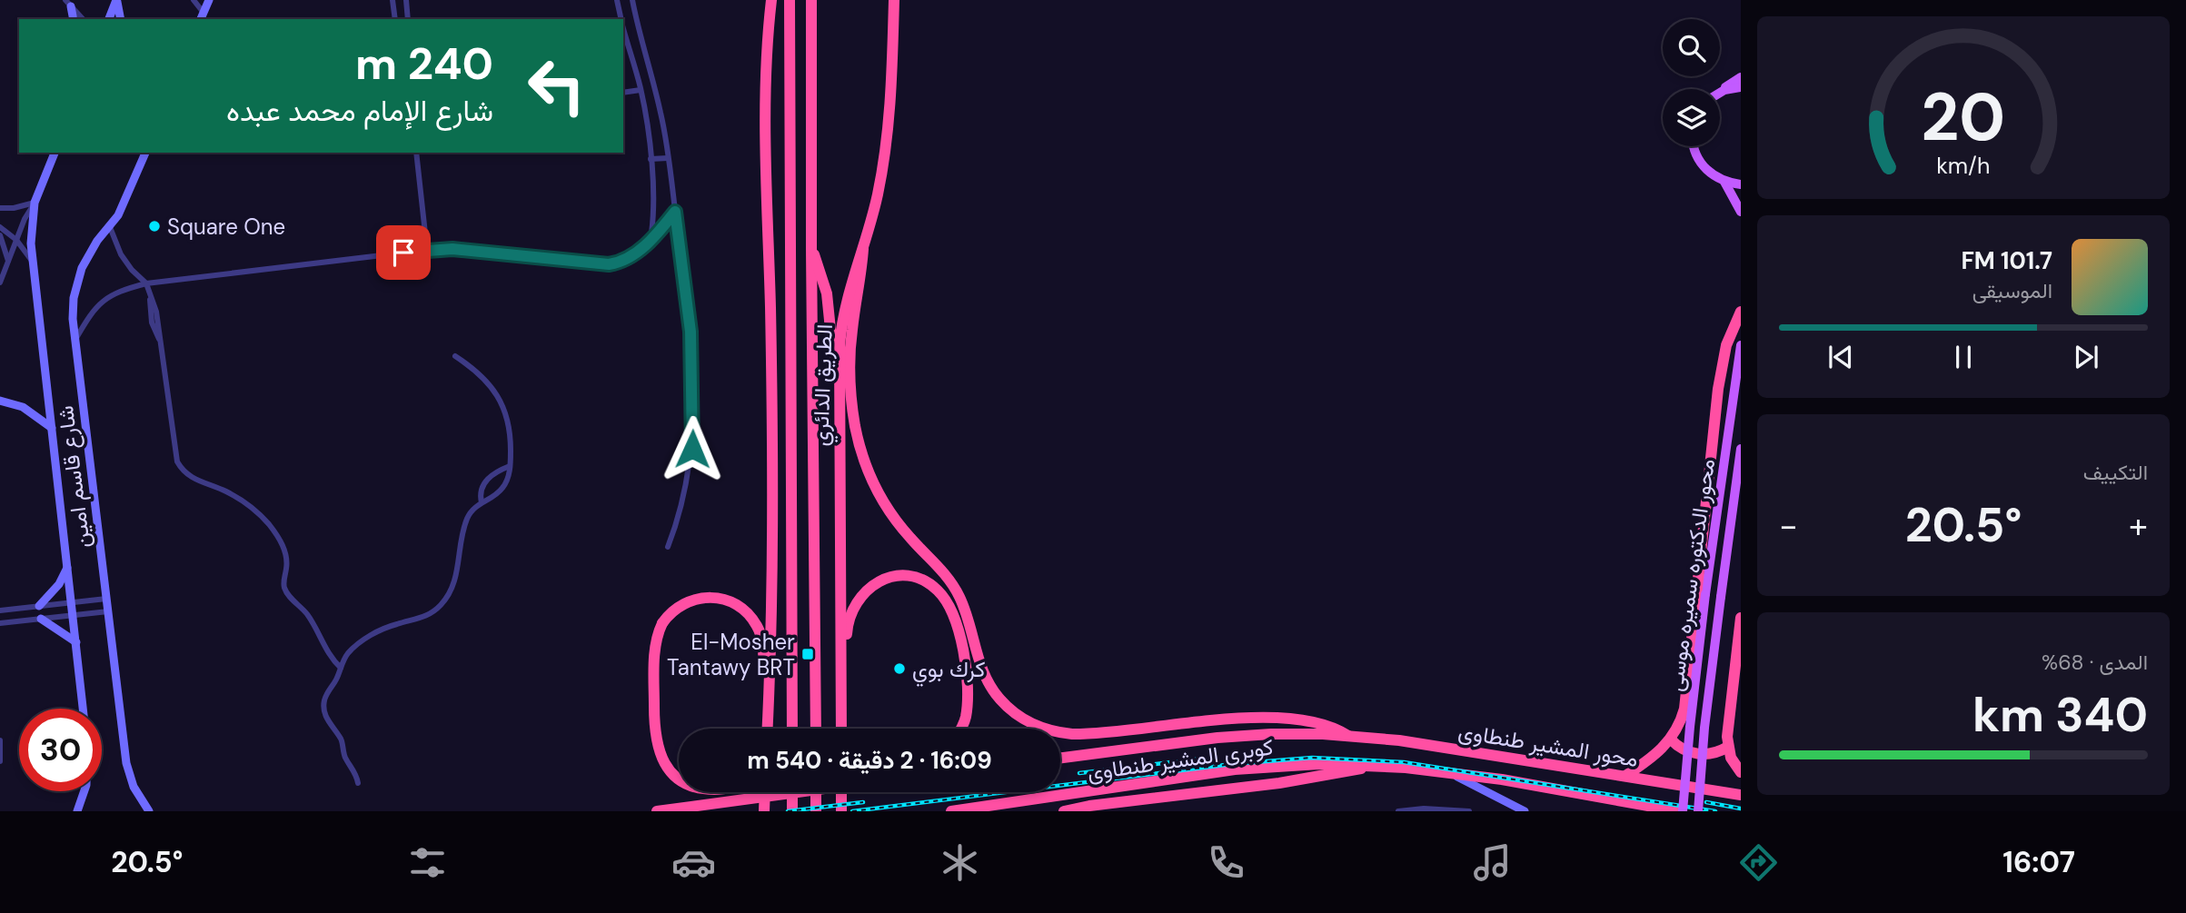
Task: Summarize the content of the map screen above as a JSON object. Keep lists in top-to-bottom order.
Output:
{
  "streets": {
    "highway": ["الطريق الدائري", "محور المشير طنطاوى", "كوبرى المشير طنطاوى"],
    "main road": ["شارع قاسم امين", "محور الدكتوره سميره موسى"]
  },
  "crossings": [
    ["محور الدكتوره سميره موسى", "محور المشير طنطاوى"],
    ["محور المشير طنطاوى", "كوبرى المشير طنطاوى"]
  ],
  "places": {
    "other": ["Square One", "كرك بوي"],
    "transit": ["El-Mosher Tantawy BRT"]
  },
  "page": {
    "turn": ["240 m", "شارع الإمام محمد عبده"],
    "song": ["101.7 FM", "الموسيقى"],
    "tile": [
      "التكييف",
      ["المدى · 68%", "340 km"]
    ],
    "heat": ["−", "20.5°", "+"],
    "limit": "30",
    "trip": "16:09 · 2 دقيقة · 540 m",
    "tabs": ["16:07", "20.5°"],
    "gauge": ["20", "km/h"]
  }
}
